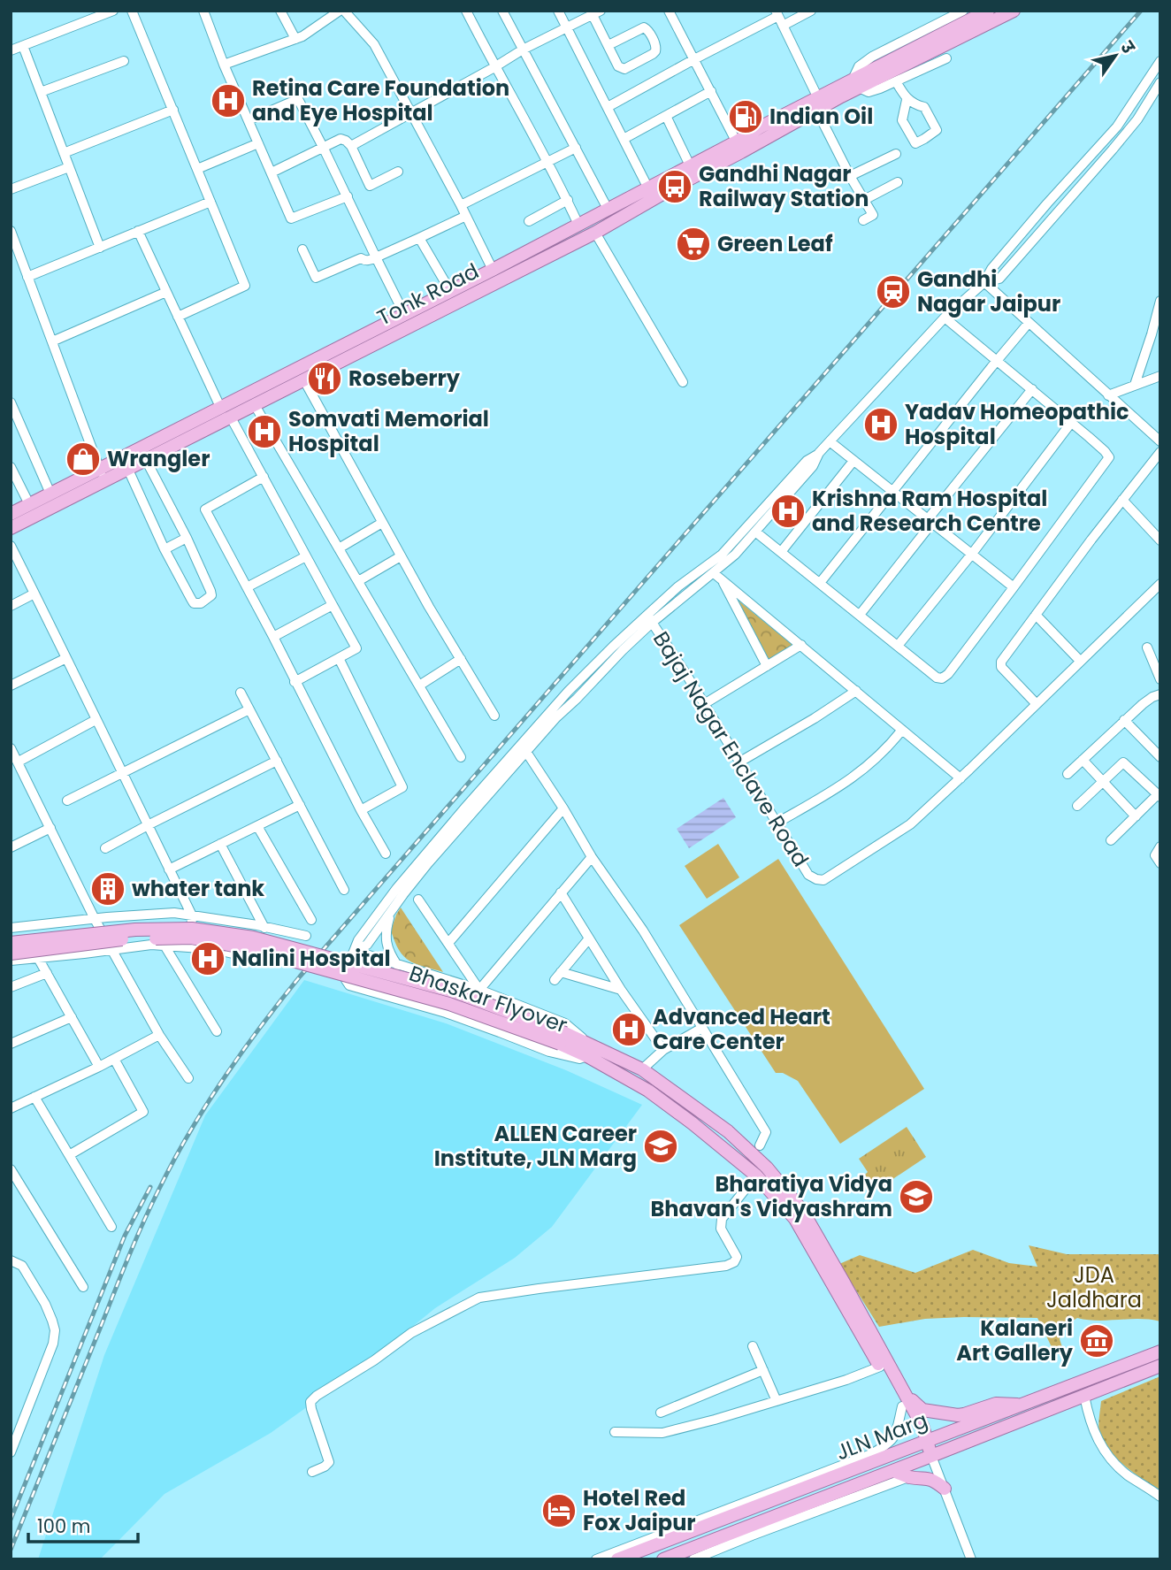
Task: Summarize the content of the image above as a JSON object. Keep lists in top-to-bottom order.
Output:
{
  "streets": {
    "main road": ["Tonk Road", "Bhaskar Flyover", "JLN Marg"],
    "street": ["Bajaj Nagar Enclave Road"]
  },
  "parks": ["JDA Jaldhara"],
  "places": {
    "hospital": [
      "Retina Care Foundation and Eye Hospital",
      "Yadav Homeopathic Hospital",
      "Somvati Memorial Hospital",
      "Krishna Ram Hospital and Research Centre",
      "Nalini Hospital",
      "Advanced Heart Care Center"
    ],
    "fuel station": ["Indian Oil"],
    "bus stop": ["Gandhi Nagar Railway Station"],
    "supermarket": ["Green Leaf"],
    "station": ["Gandhi Nagar Jaipur"],
    "restaurant": ["Roseberry"],
    "shop": ["Wrangler"],
    "building": ["whater tank"],
    "school or university": ["ALLEN Career Institute, JLN Marg", "Bharatiya Vidya Bhavan's Vidyashram"],
    "museum": ["Kalaneri Art Gallery"],
    "hotel": ["Hotel Red Fox Jaipur"]
  },
  "scale_bar": "100 m",
  "north": "top right"
}
